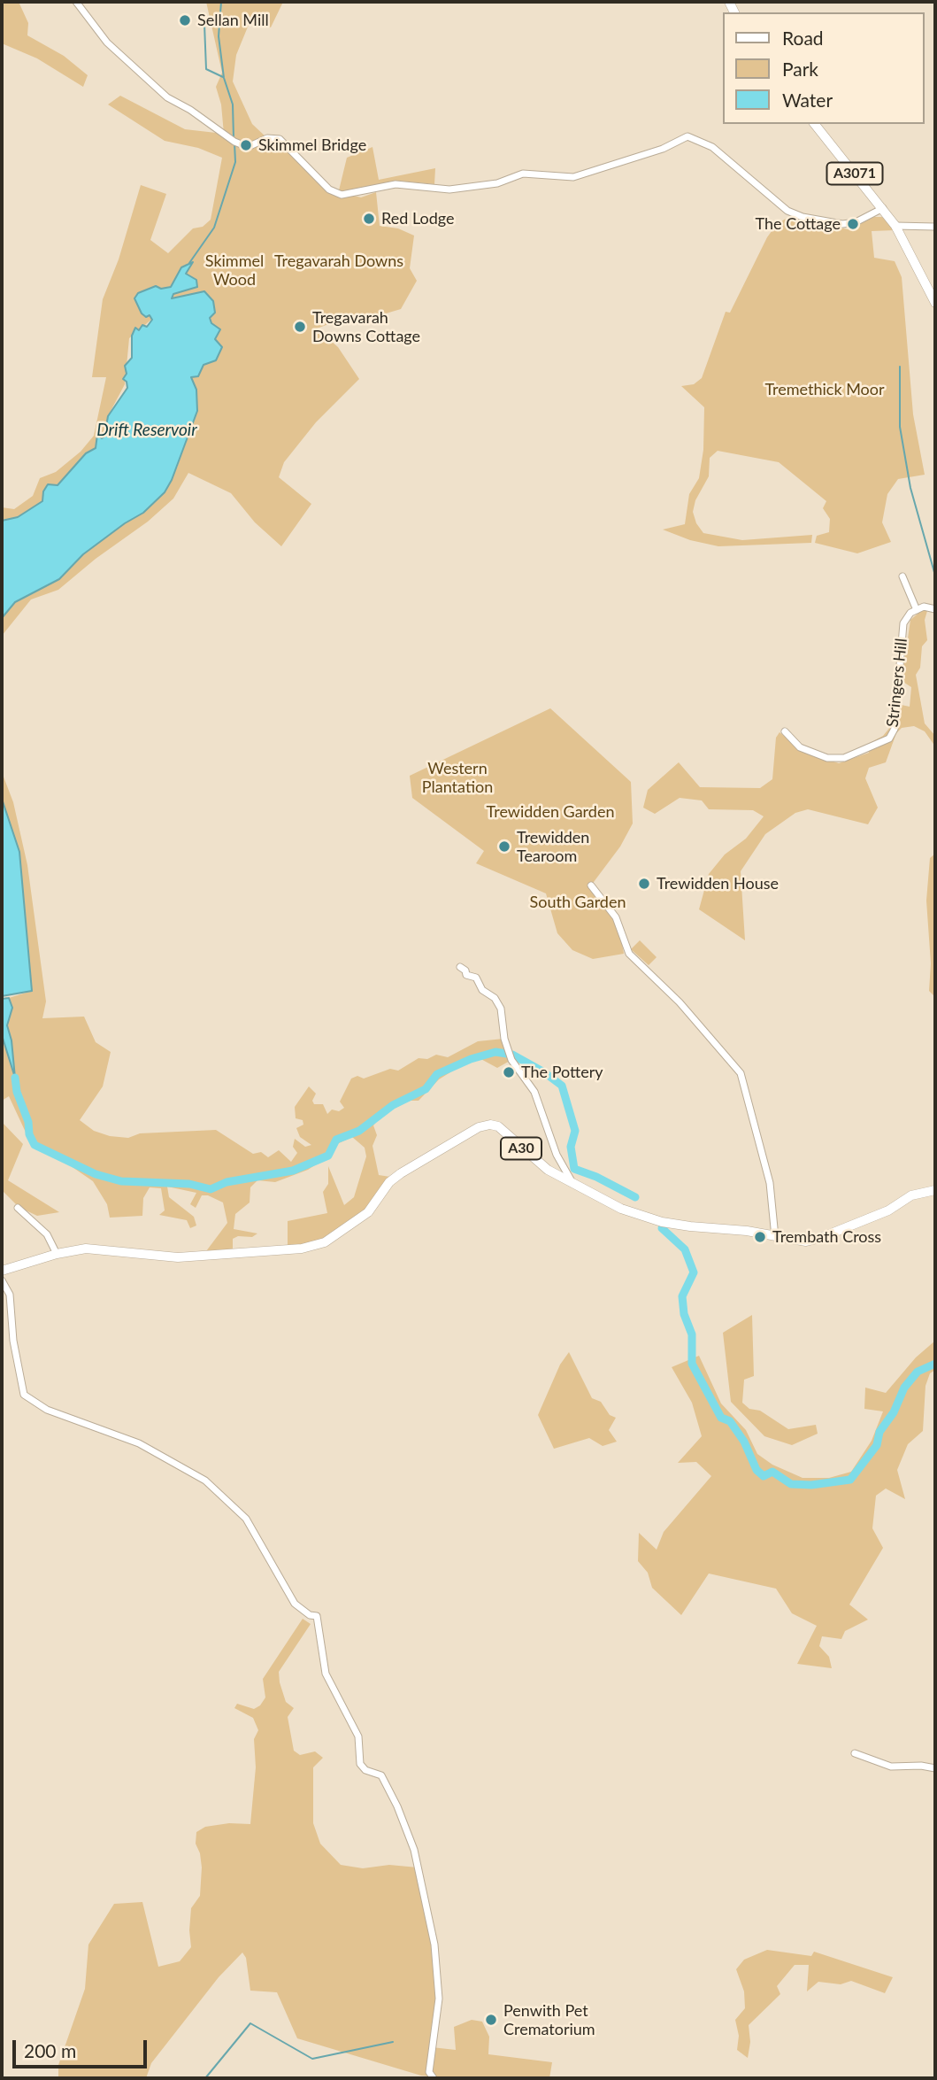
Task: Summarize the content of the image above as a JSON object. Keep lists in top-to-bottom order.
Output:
{
  "streets": {
    "main road": ["A3071", "A30"],
    "street": ["Stringers Hill"]
  },
  "water": ["Drift Reservoir"],
  "parks": [
    "Skimmel Wood",
    "Tregavarah Downs",
    "Tremethick Moor",
    "Western Plantation",
    "Trewidden Garden",
    "South Garden"
  ],
  "places": [
    "Sellan Mill",
    "Skimmel Bridge",
    "Red Lodge",
    "The Cottage",
    "Tregavarah Downs Cottage",
    "Trewidden Tearoom",
    "Trewidden House",
    "The Pottery",
    "Trembath Cross",
    "Penwith Pet Crematorium"
  ],
  "legend": ["Road", "Park", "Water"],
  "scale_bar": "200 m"
}
